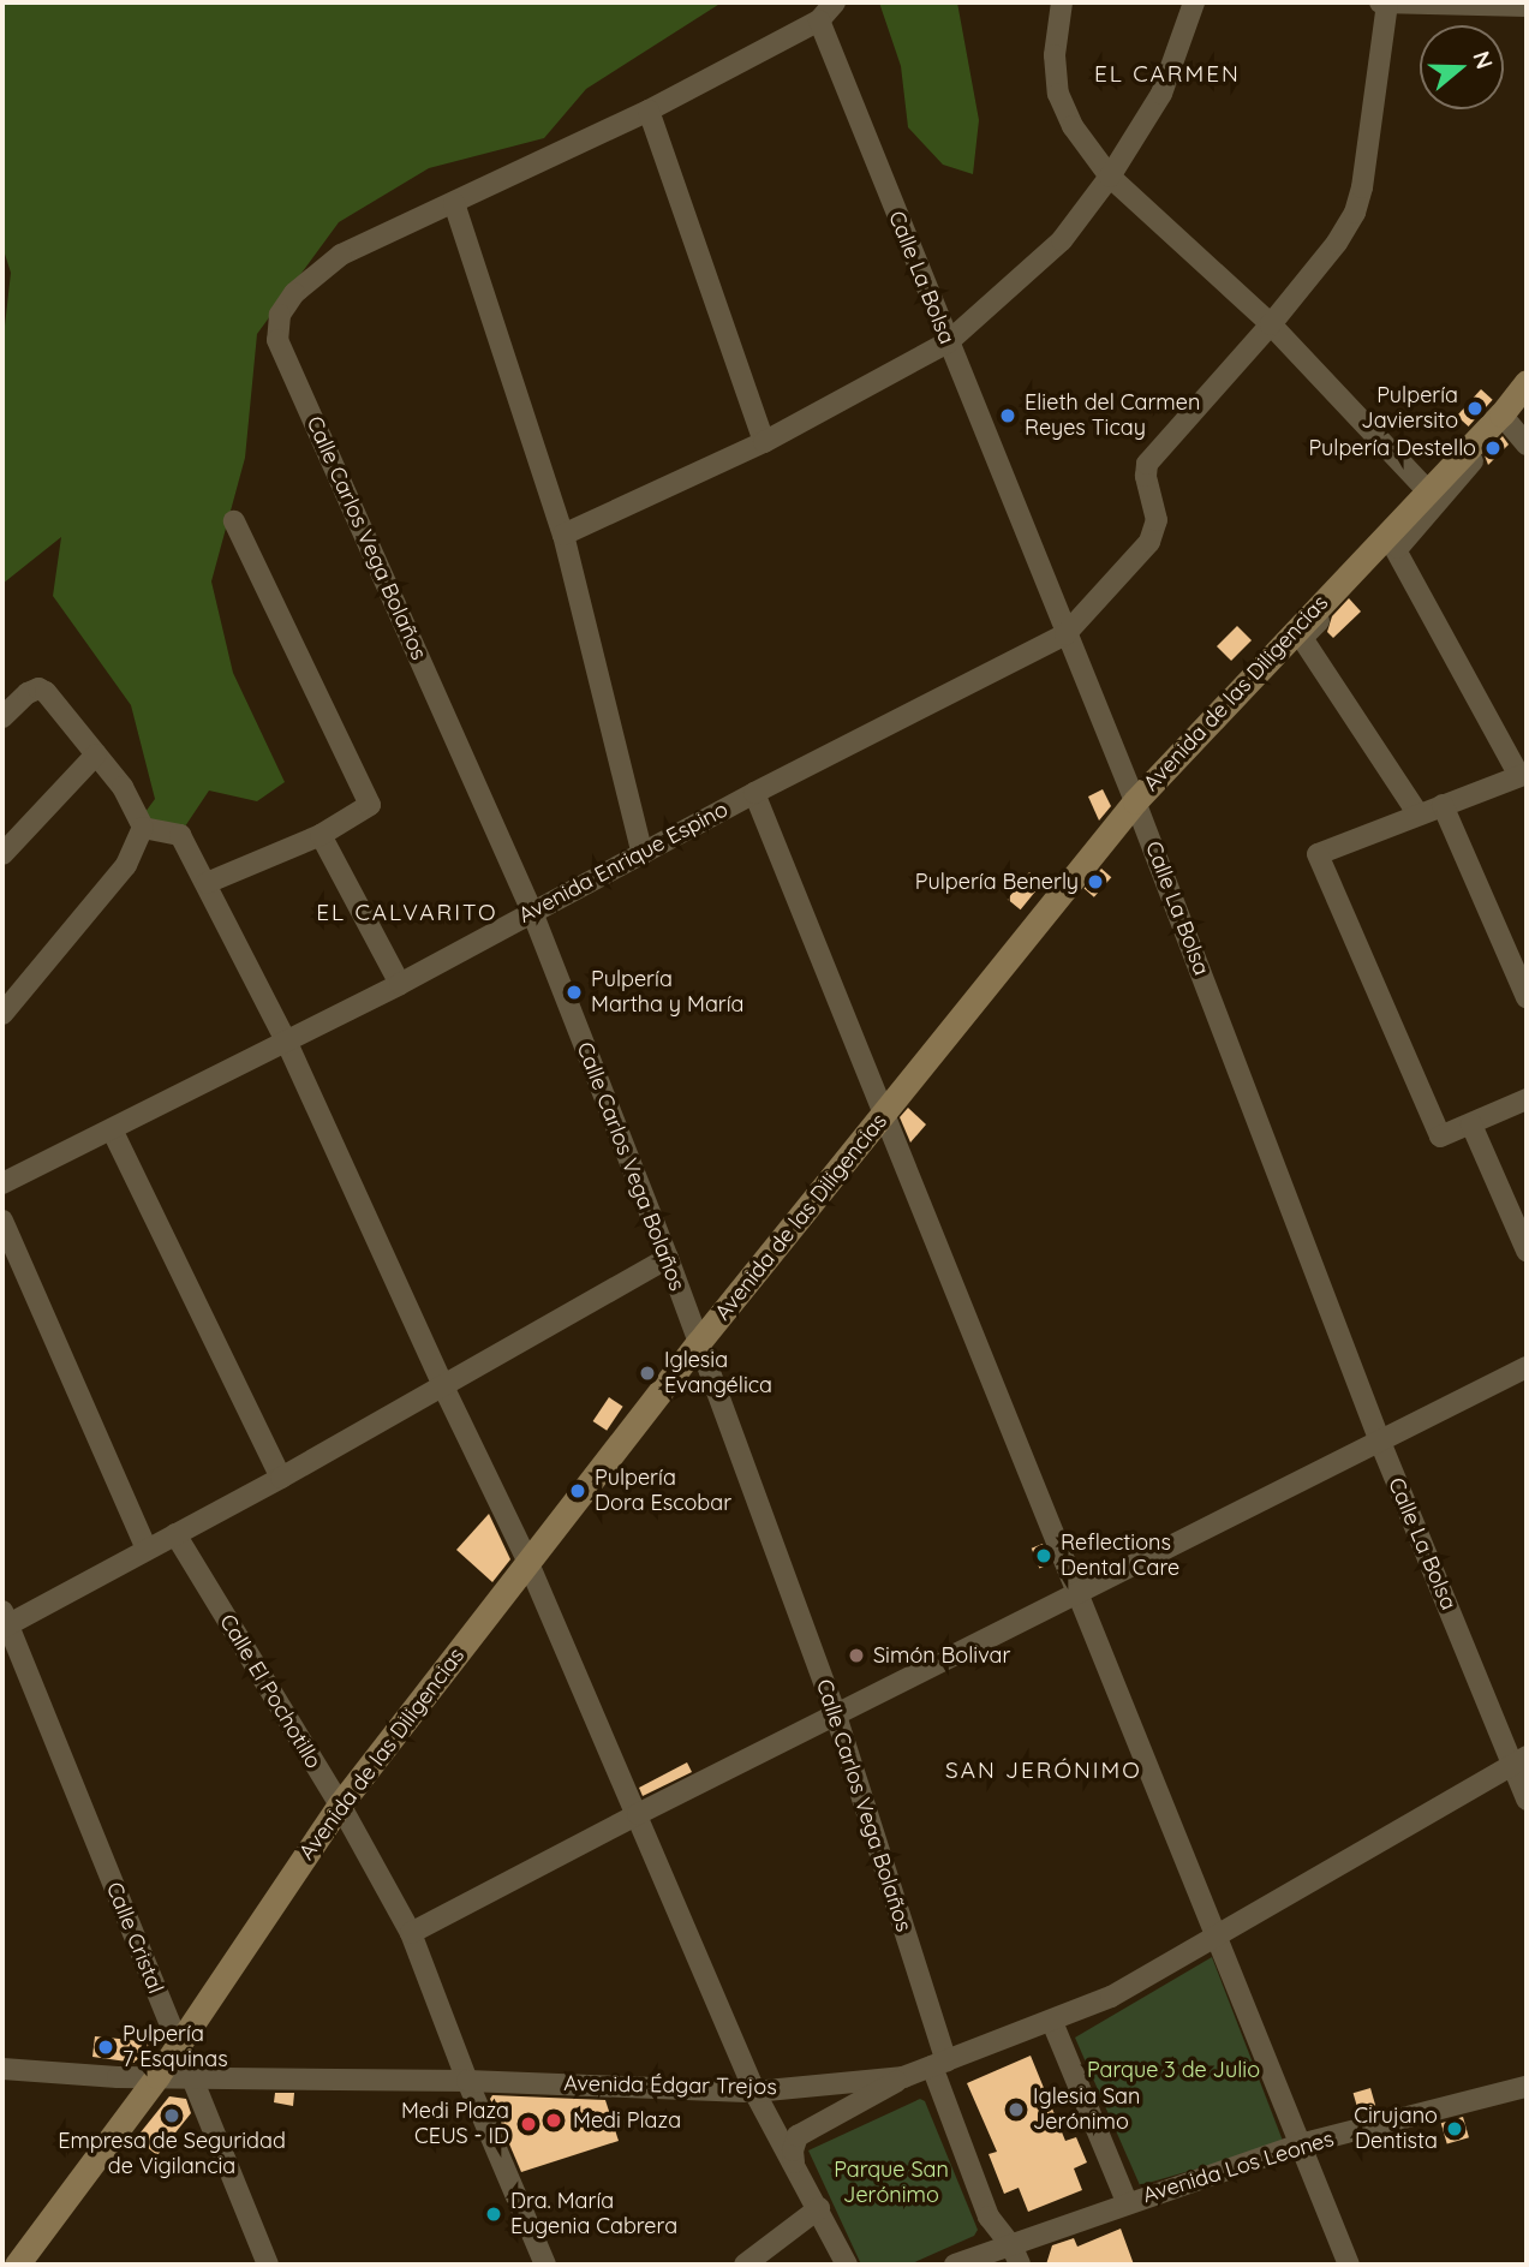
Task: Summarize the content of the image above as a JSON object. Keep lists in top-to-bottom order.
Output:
{
  "streets": {
    "street": [
      "Calle La Bolsa",
      "Calle Carlos Vega Bolaños",
      "Avenida de las Diligencias",
      "Avenida Enrique Espino",
      "Calle El Pochotillo",
      "Calle Cristal",
      "Avenida Édgar Trejos",
      "Avenida Los Leones"
    ]
  },
  "crossings": [
    ["Calle La Bolsa", "Avenida de las Diligencias"],
    ["Calle La Bolsa", "Avenida Enrique Espino"],
    ["Calle La Bolsa", "Avenida Édgar Trejos"],
    ["Calle Carlos Vega Bolaños", "Avenida de las Diligencias"],
    ["Calle Carlos Vega Bolaños", "Avenida Enrique Espino"],
    ["Calle Carlos Vega Bolaños", "Avenida Édgar Trejos"],
    ["Calle Carlos Vega Bolaños", "Avenida Los Leones"],
    ["Avenida de las Diligencias", "Calle El Pochotillo"],
    ["Avenida de las Diligencias", "Calle Cristal"],
    ["Avenida de las Diligencias", "Avenida Édgar Trejos"],
    ["Calle El Pochotillo", "Avenida Édgar Trejos"],
    ["Calle Cristal", "Avenida Édgar Trejos"]
  ],
  "districts": ["EL CARMEN", "EL CALVARITO", "SAN JERÓNIMO"],
  "parks": ["Parque 3 de Julio", "Parque San Jerónimo"],
  "places": [
    "Pulpería Javiersito",
    "Elieth del Carmen Reyes Ticay",
    "Pulpería Destello",
    "Pulpería Benerly",
    "Pulpería Martha y María",
    "Iglesia Evangélica",
    "Pulpería Dora Escobar",
    "Reflections Dental Care",
    "Simón Bolivar",
    "Pulpería 7 Esquinas",
    "Iglesia San Jerónimo",
    "Empresa de Seguridad de Vigilancia",
    "Medi Plaza",
    "Medi Plaza CEUS - ID",
    "Cirujano Dentista",
    "Dra. María Eugenia Cabrera"
  ],
  "north": "right"
}
